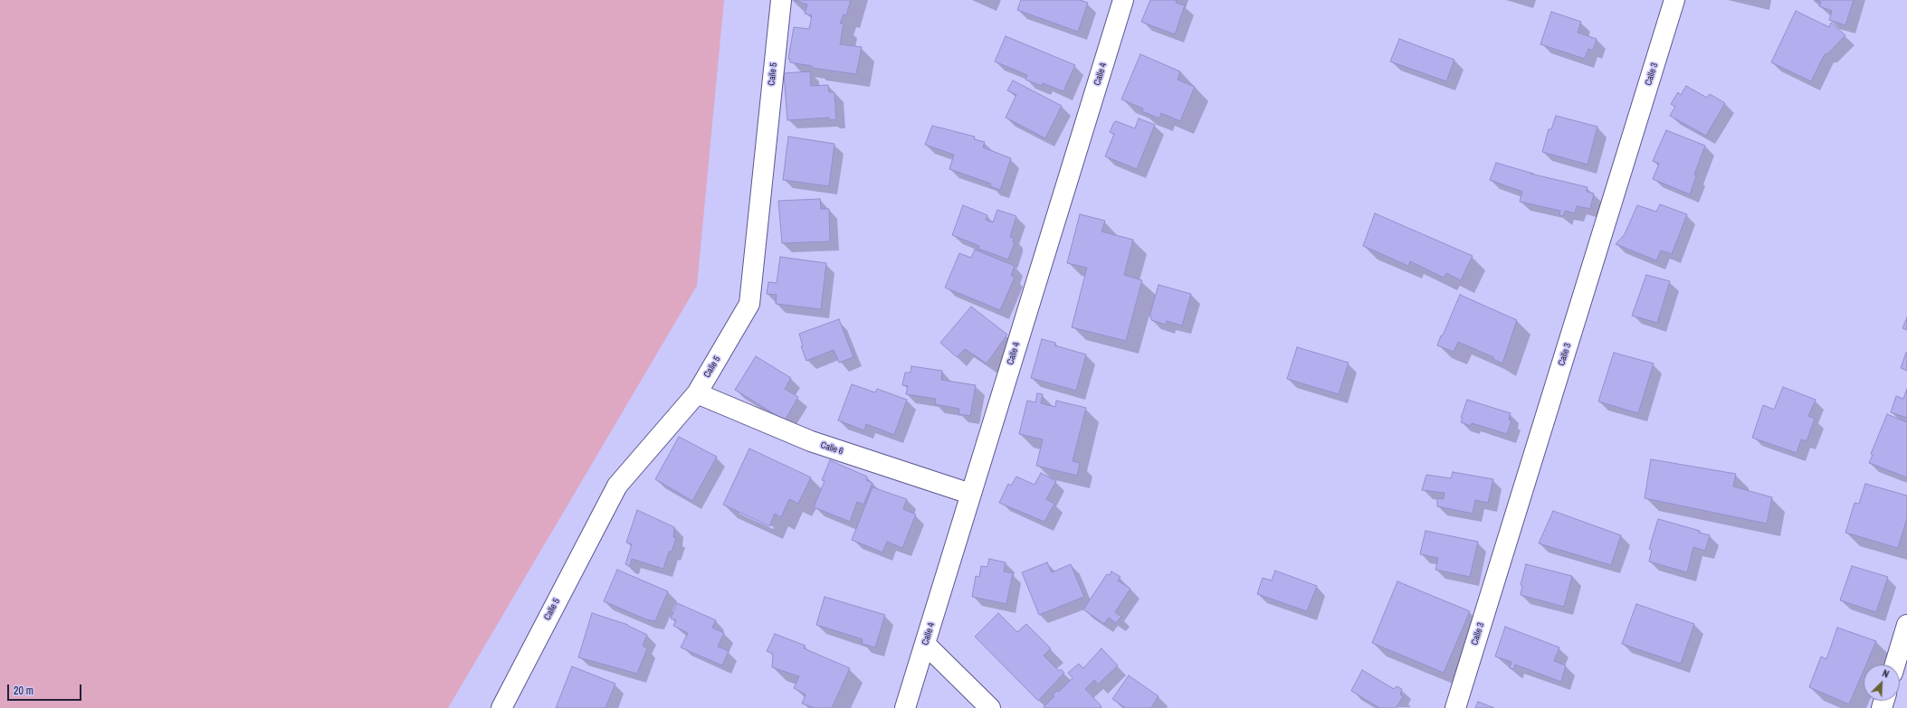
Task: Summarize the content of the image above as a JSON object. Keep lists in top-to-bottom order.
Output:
{
  "streets": {
    "street": [
      "Calle 5",
      "Calle 4",
      "Calle 3",
      "Calle 6"
    ]
  },
  "crossings": [
    ["Calle 5", "Calle 6"],
    ["Calle 4", "Calle 6"]
  ],
  "scale_bar": "20 m",
  "north": "top right"
}
